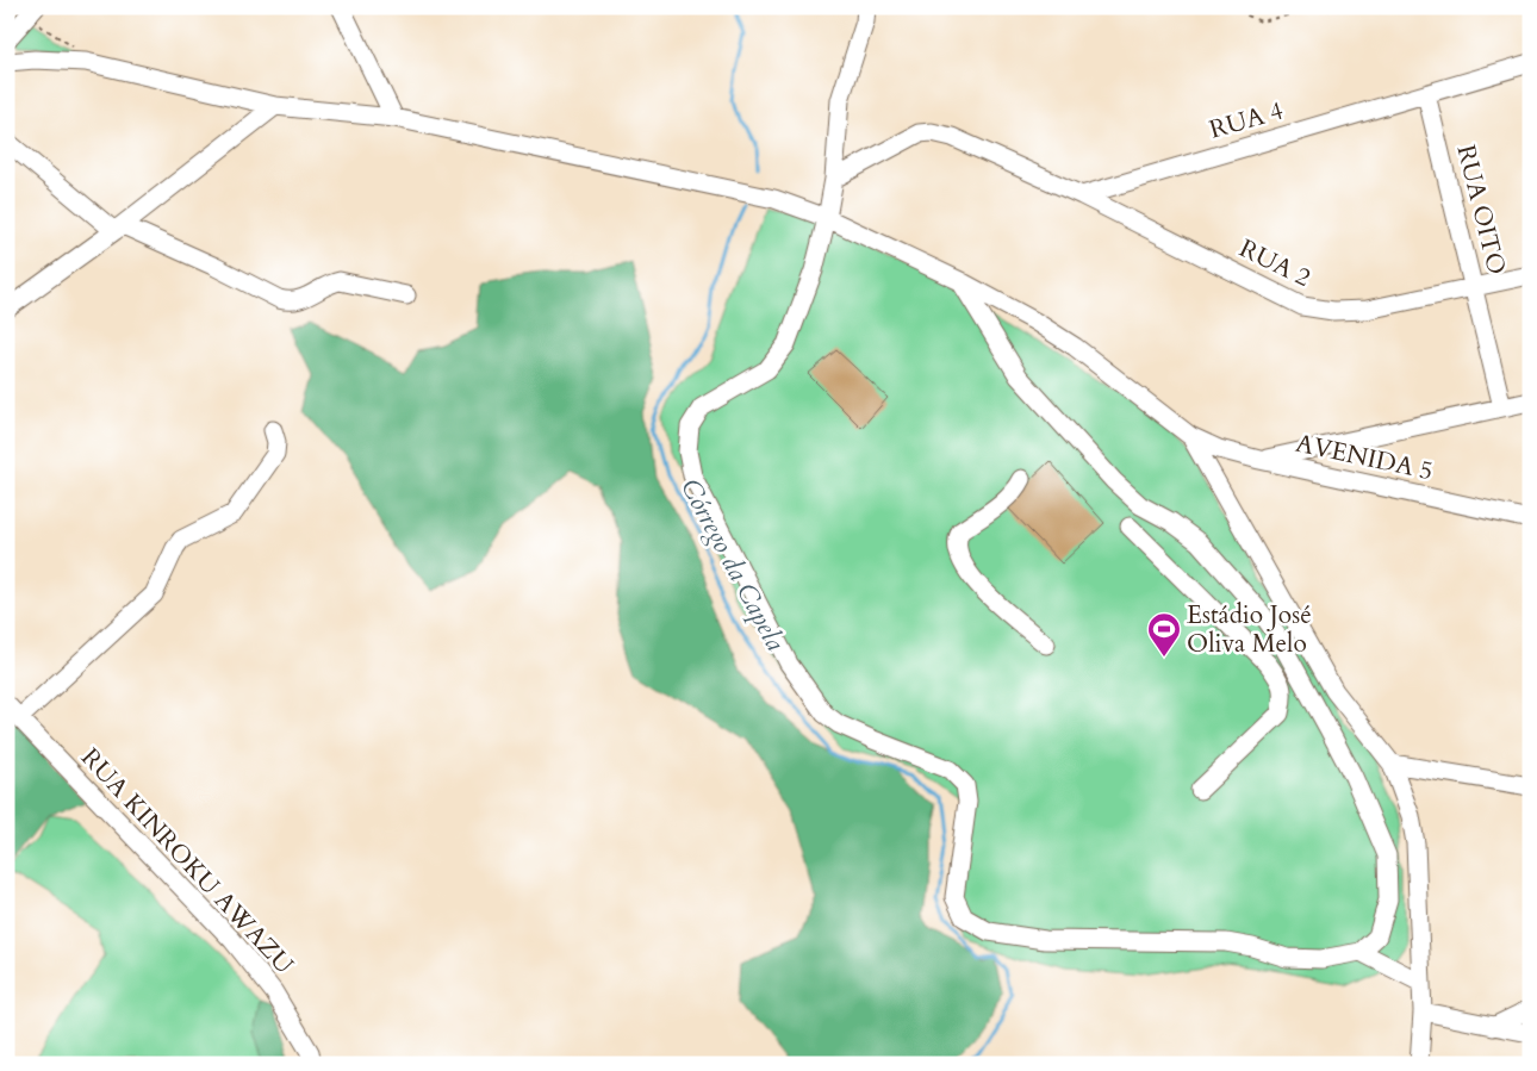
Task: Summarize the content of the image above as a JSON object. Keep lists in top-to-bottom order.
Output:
{
  "streets": {
    "street": [
      "RUA 4",
      "RUA OITO",
      "RUA 2",
      "AVENIDA 5",
      "RUA KINROKU AWAZU"
    ]
  },
  "crossings": [
    ["RUA 4", "RUA OITO"],
    ["RUA 4", "RUA 2"],
    ["RUA OITO", "RUA 2"]
  ],
  "water": ["Córrego da Capela"],
  "places": {
    "sports": ["Estádio José Oliva Melo"]
  }
}
